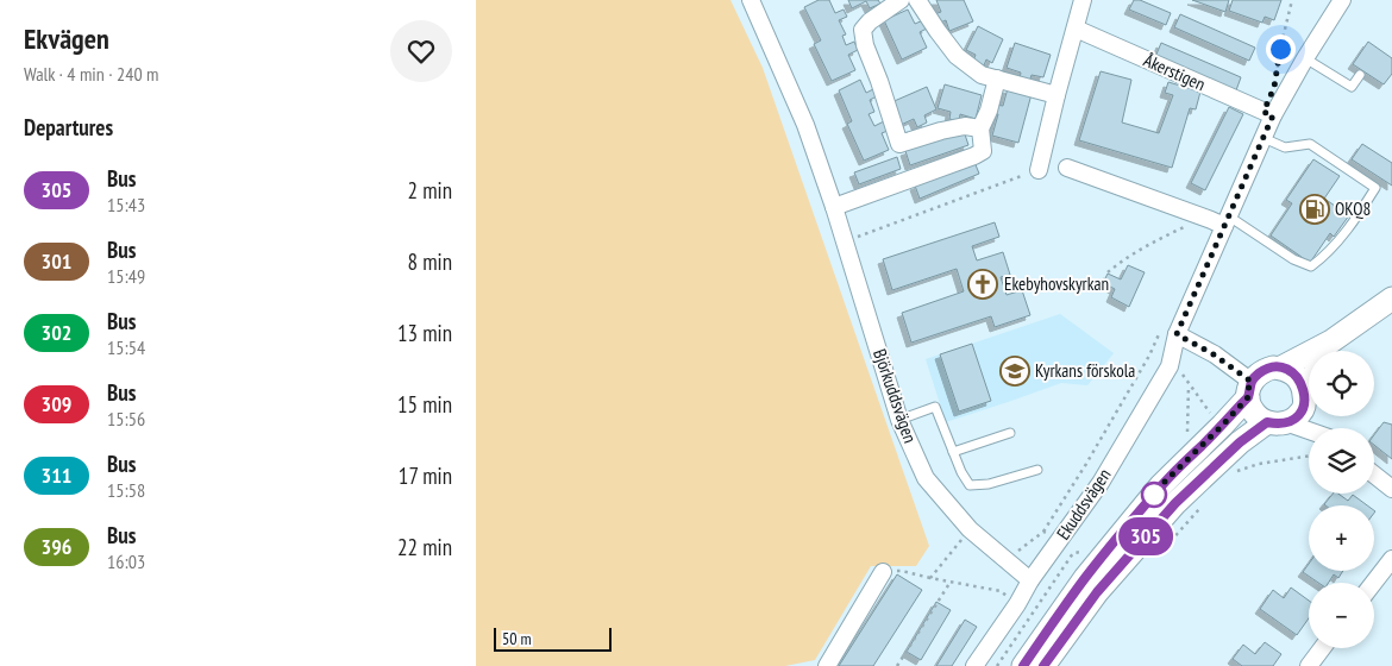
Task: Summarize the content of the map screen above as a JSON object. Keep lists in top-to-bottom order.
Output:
{
  "streets": {
    "street": ["Åkerstigen", "Björkuddsvägen", "Ekuddsvägen"]
  },
  "crossings": [
    ["Björkuddsvägen", "Ekuddsvägen"]
  ],
  "places": {
    "fuel station": ["OKQ8"],
    "church": ["Ekebyhovskyrkan"],
    "school or university": ["Kyrkans förskola"]
  },
  "lines": ["bus line 305"],
  "scale_bar": "50 m",
  "page": {
    "heading": [
      ["Ekvägen", "Walk · 4 min · 240 m"],
      "Departures"
    ],
    "on_map": "305",
    "list": [
      {
        "mark": "305",
        "name": "Bus",
        "note": "15:43",
        "value": "2 min"
      },
      {
        "mark": "301",
        "name": "Bus",
        "note": "15:49",
        "value": "8 min"
      },
      {
        "mark": "302",
        "name": "Bus",
        "note": "15:54",
        "value": "13 min"
      },
      {
        "mark": "309",
        "name": "Bus",
        "note": "15:56",
        "value": "15 min"
      },
      {
        "mark": "311",
        "name": "Bus",
        "note": "15:58",
        "value": "17 min"
      },
      {
        "mark": "396",
        "name": "Bus",
        "note": "16:03",
        "value": "22 min"
      }
    ],
    "map_buttons": ["+", "−"],
    "scale": "50 m"
  }
}
